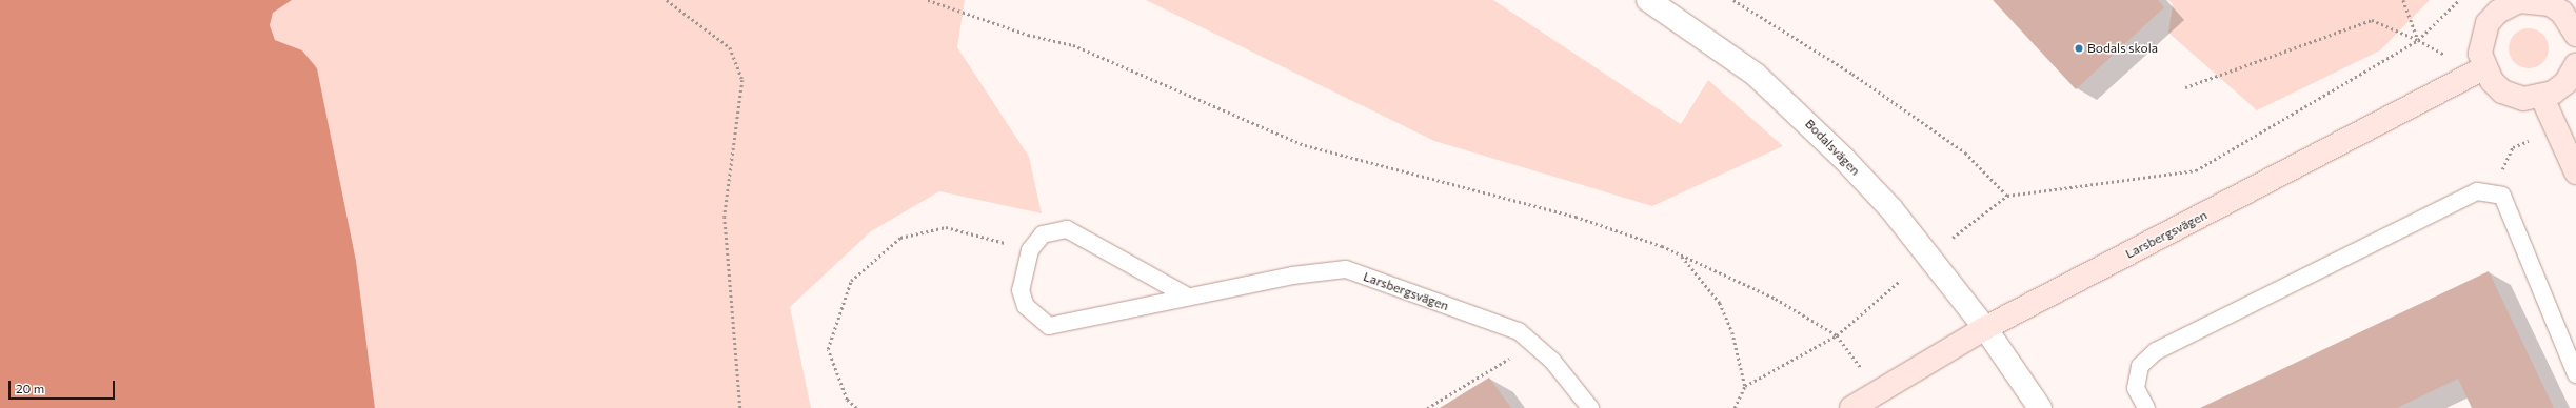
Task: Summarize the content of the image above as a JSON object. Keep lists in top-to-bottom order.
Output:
{
  "streets": {
    "street": ["Bodalsvägen", "Larsbergsvägen"]
  },
  "crossings": [
    ["Bodalsvägen", "Larsbergsvägen"]
  ],
  "places": ["Bodals skola"],
  "scale_bar": "20 m"
}
